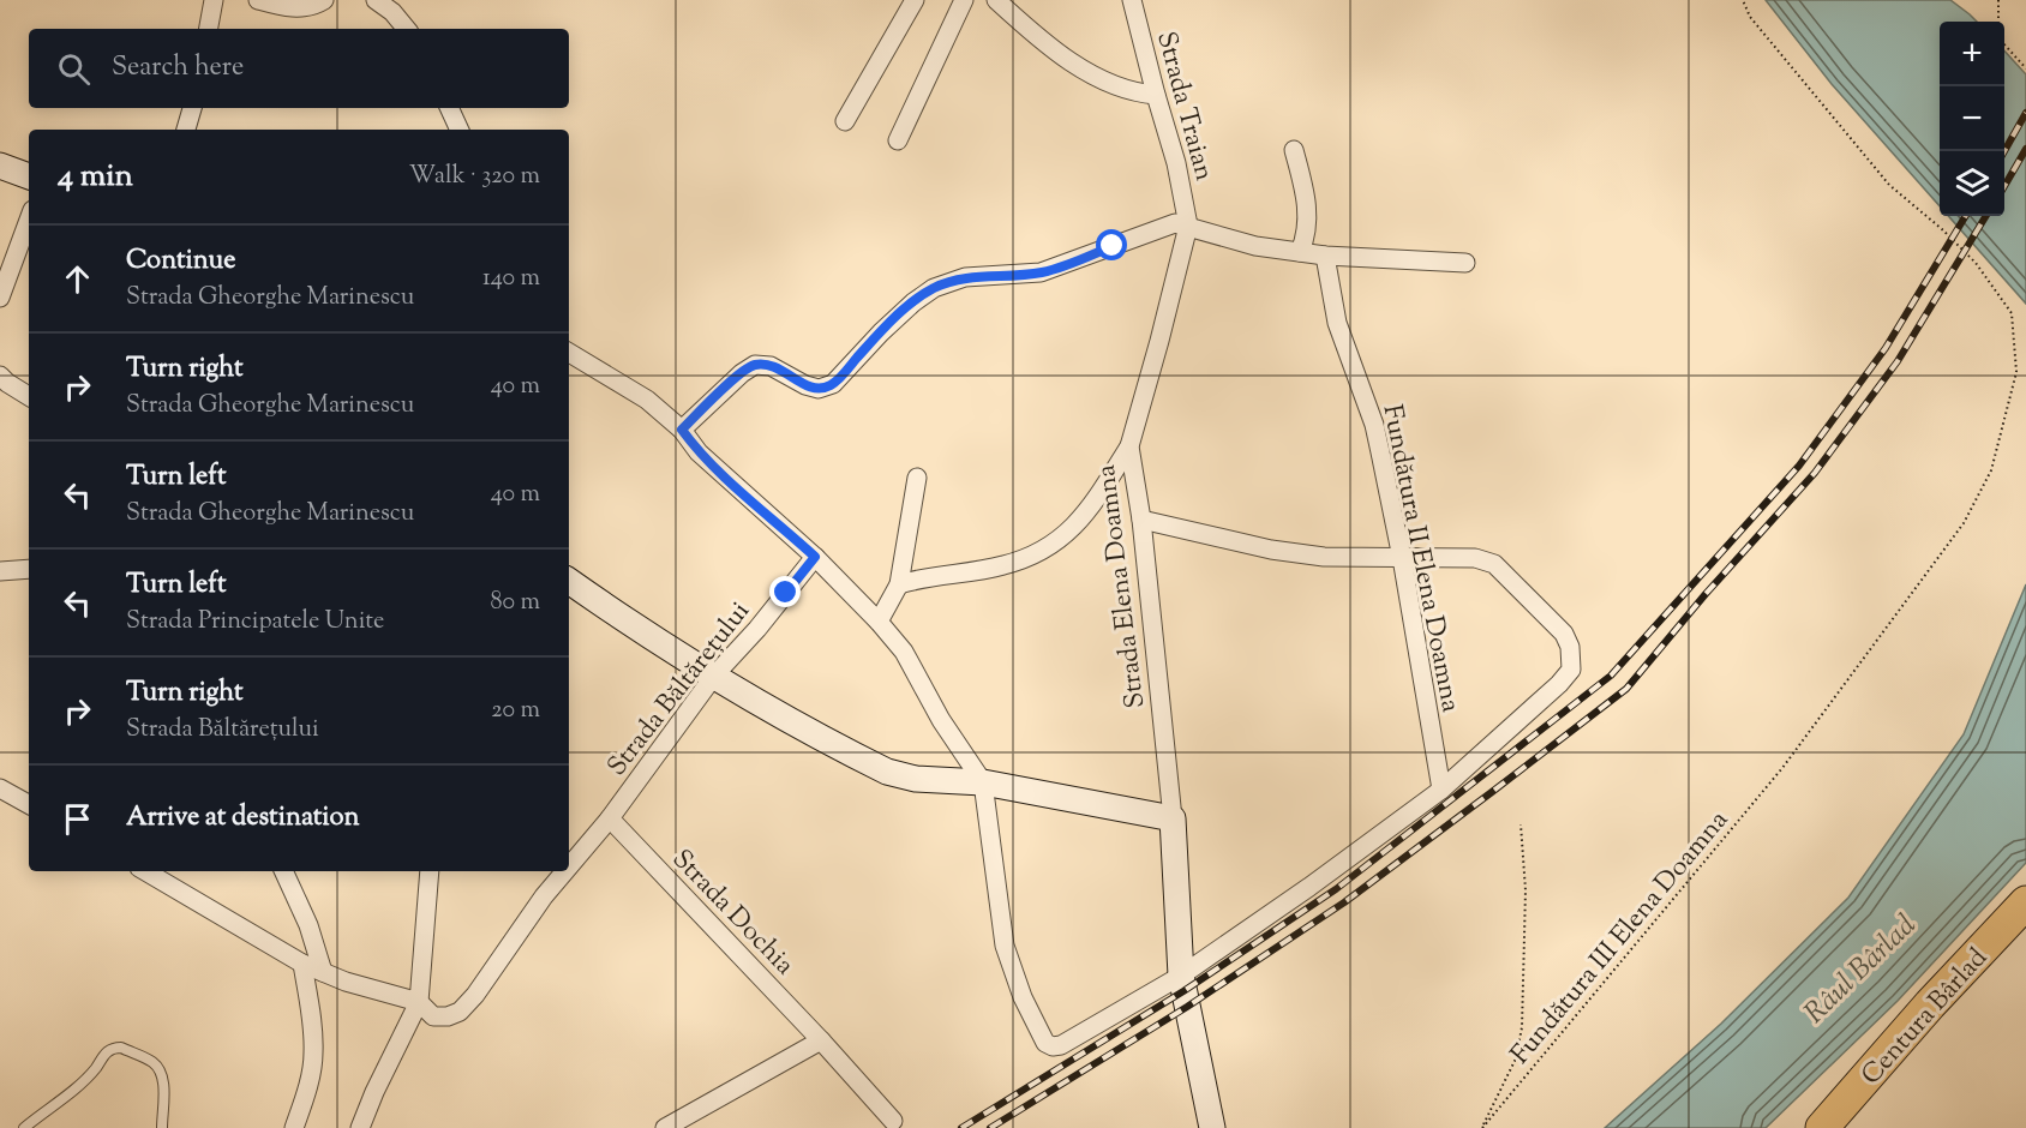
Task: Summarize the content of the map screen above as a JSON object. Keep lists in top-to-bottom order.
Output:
{
  "streets": {
    "highway": ["Centura Bârlad"],
    "street": [
      "Strada Traian",
      "Fundătura II Elena Doamna",
      "Strada Elena Doamna",
      "Strada Băltărețului",
      "Strada Dochia"
    ],
    "path": ["Fundătura III Elena Doamna"]
  },
  "crossings": [
    ["Strada Traian", "Strada Elena Doamna"],
    ["Strada Băltărețului", "Strada Dochia"]
  ],
  "water": ["Râul Bârlad"],
  "page": {
    "map_buttons": ["+", "−"],
    "search": "Search here",
    "heading": ["4 min", "Walk · 320 m"],
    "list": [
      ["Continue", "Strada Gheorghe Marinescu", "140 m"],
      ["Turn right", "Strada Gheorghe Marinescu", "40 m"],
      ["Turn left", "Strada Gheorghe Marinescu", "40 m"],
      ["Turn left", "Strada Principatele Unite", "80 m"],
      ["Turn right", "Strada Băltărețului", "20 m"],
      "Arrive at destination"
    ]
  }
}
